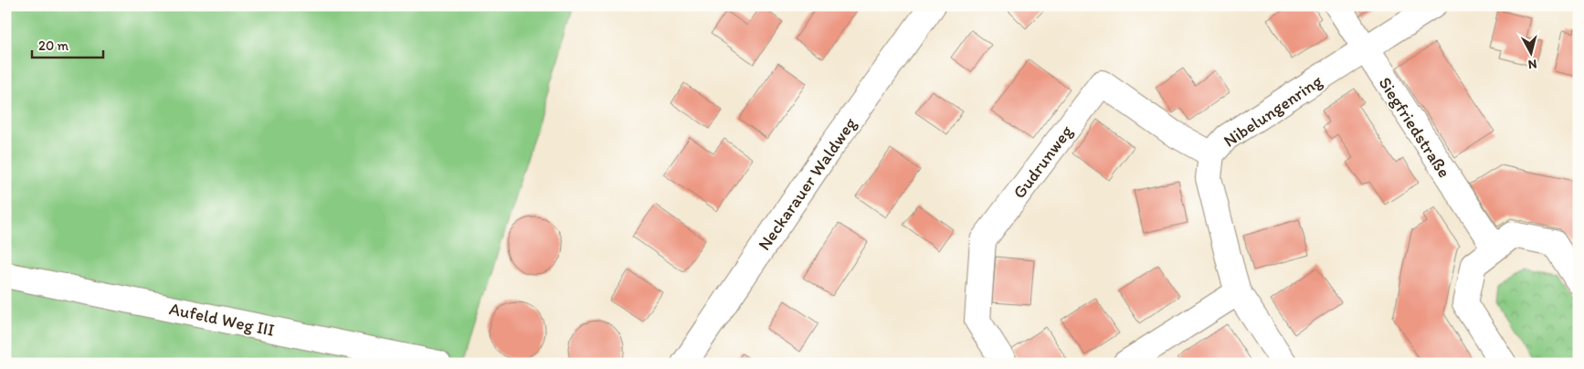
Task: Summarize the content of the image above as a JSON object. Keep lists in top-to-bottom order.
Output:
{
  "streets": {
    "street": [
      "Nibelungenring",
      "Siegfriedstraße",
      "Gudrunweg",
      "Neckarauer Waldweg",
      "Aufeld Weg III"
    ]
  },
  "crossings": [
    ["Nibelungenring", "Siegfriedstraße"],
    ["Nibelungenring", "Gudrunweg"]
  ],
  "scale_bar": "20 m",
  "north": "bottom"
}
